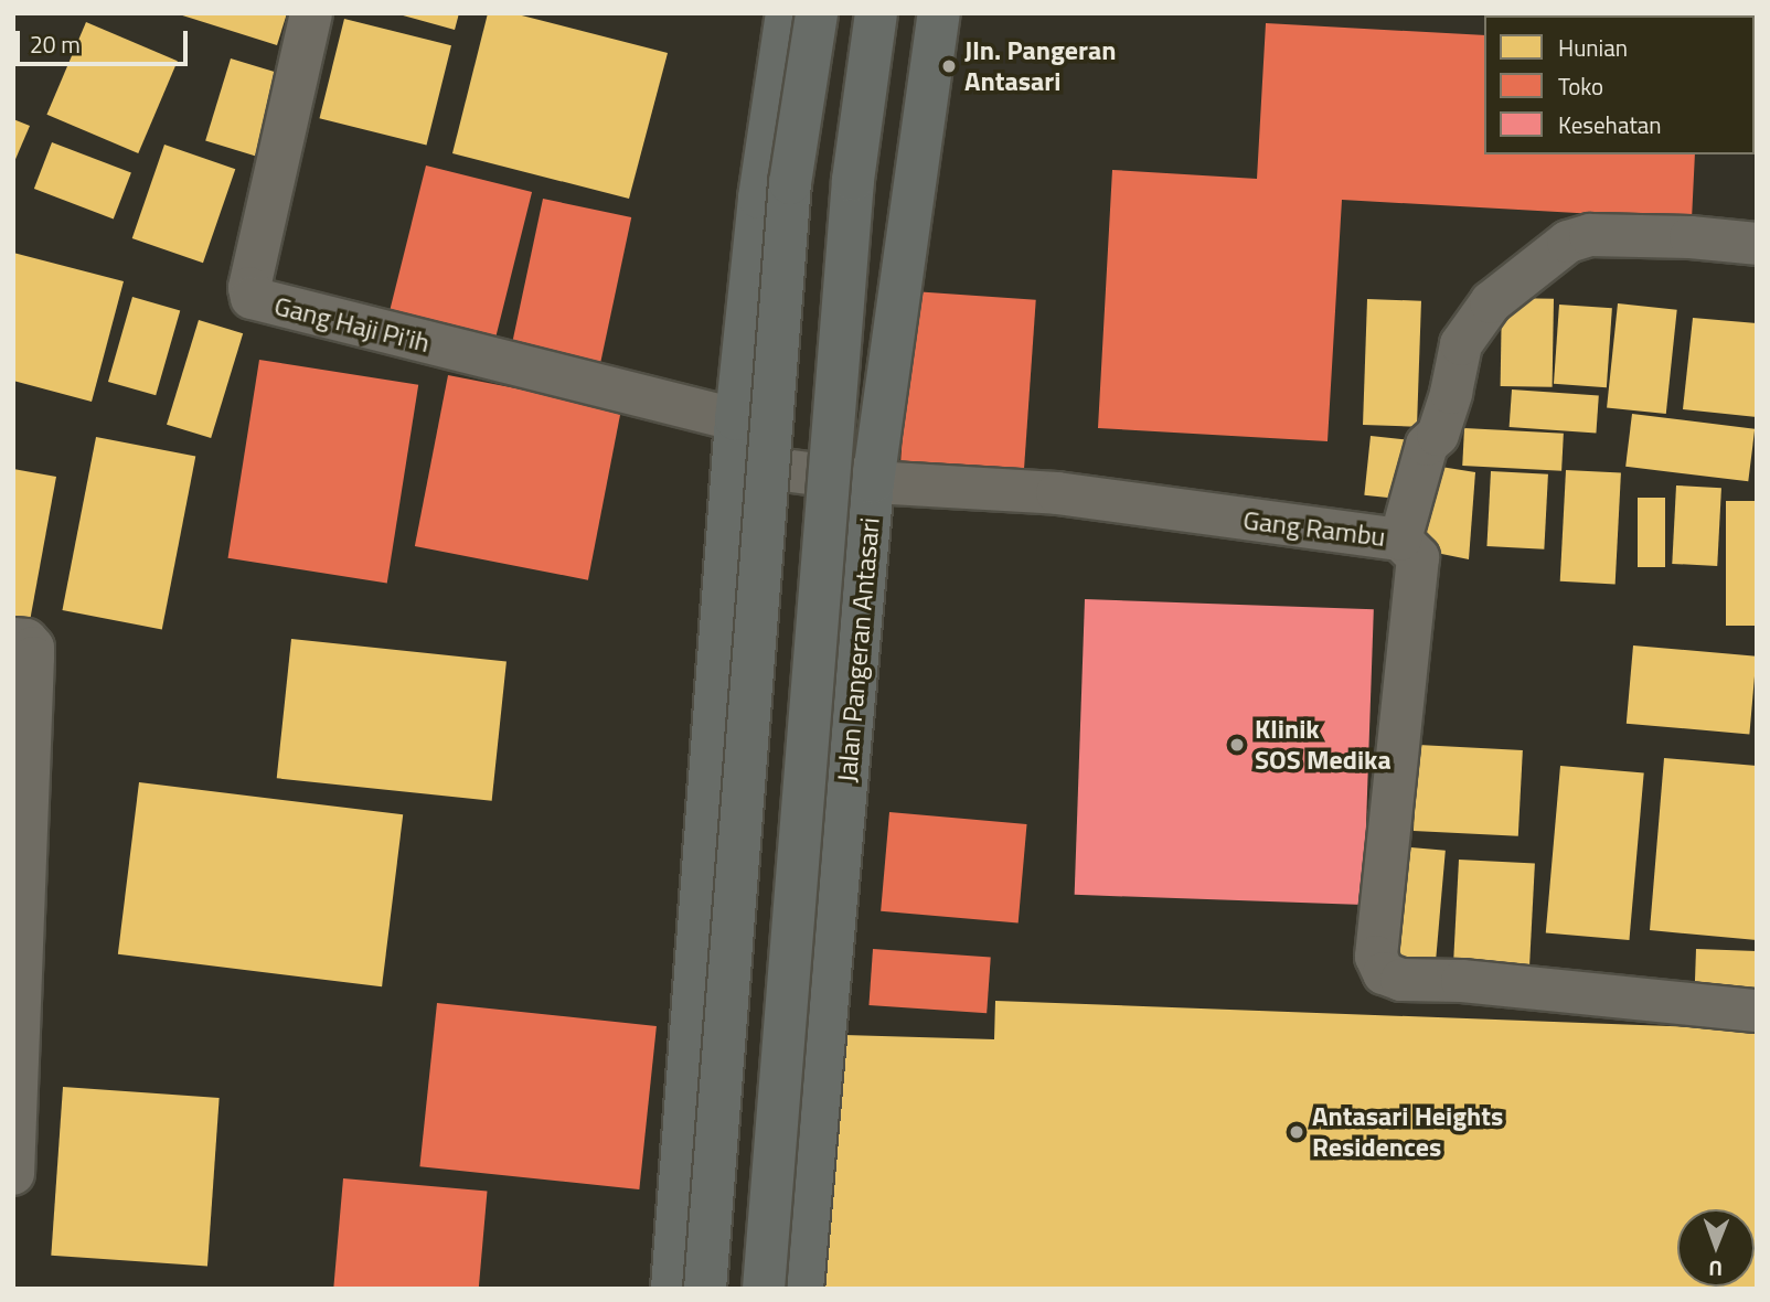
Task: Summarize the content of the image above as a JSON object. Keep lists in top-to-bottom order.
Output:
{
  "streets": {
    "main road": ["Jalan Pangeran Antasari"],
    "street": ["Gang Haji Pi'ih", "Gang Rambu"]
  },
  "crossings": [
    ["Gang Rambu", "Jalan Pangeran Antasari"]
  ],
  "places": ["Jln. Pangeran Antasari", "Klinik SOS Medika", "Antasari Heights Residences"],
  "legend": ["Hunian", "Toko", "Kesehatan"],
  "scale_bar": "20 m",
  "north": "bottom"
}
